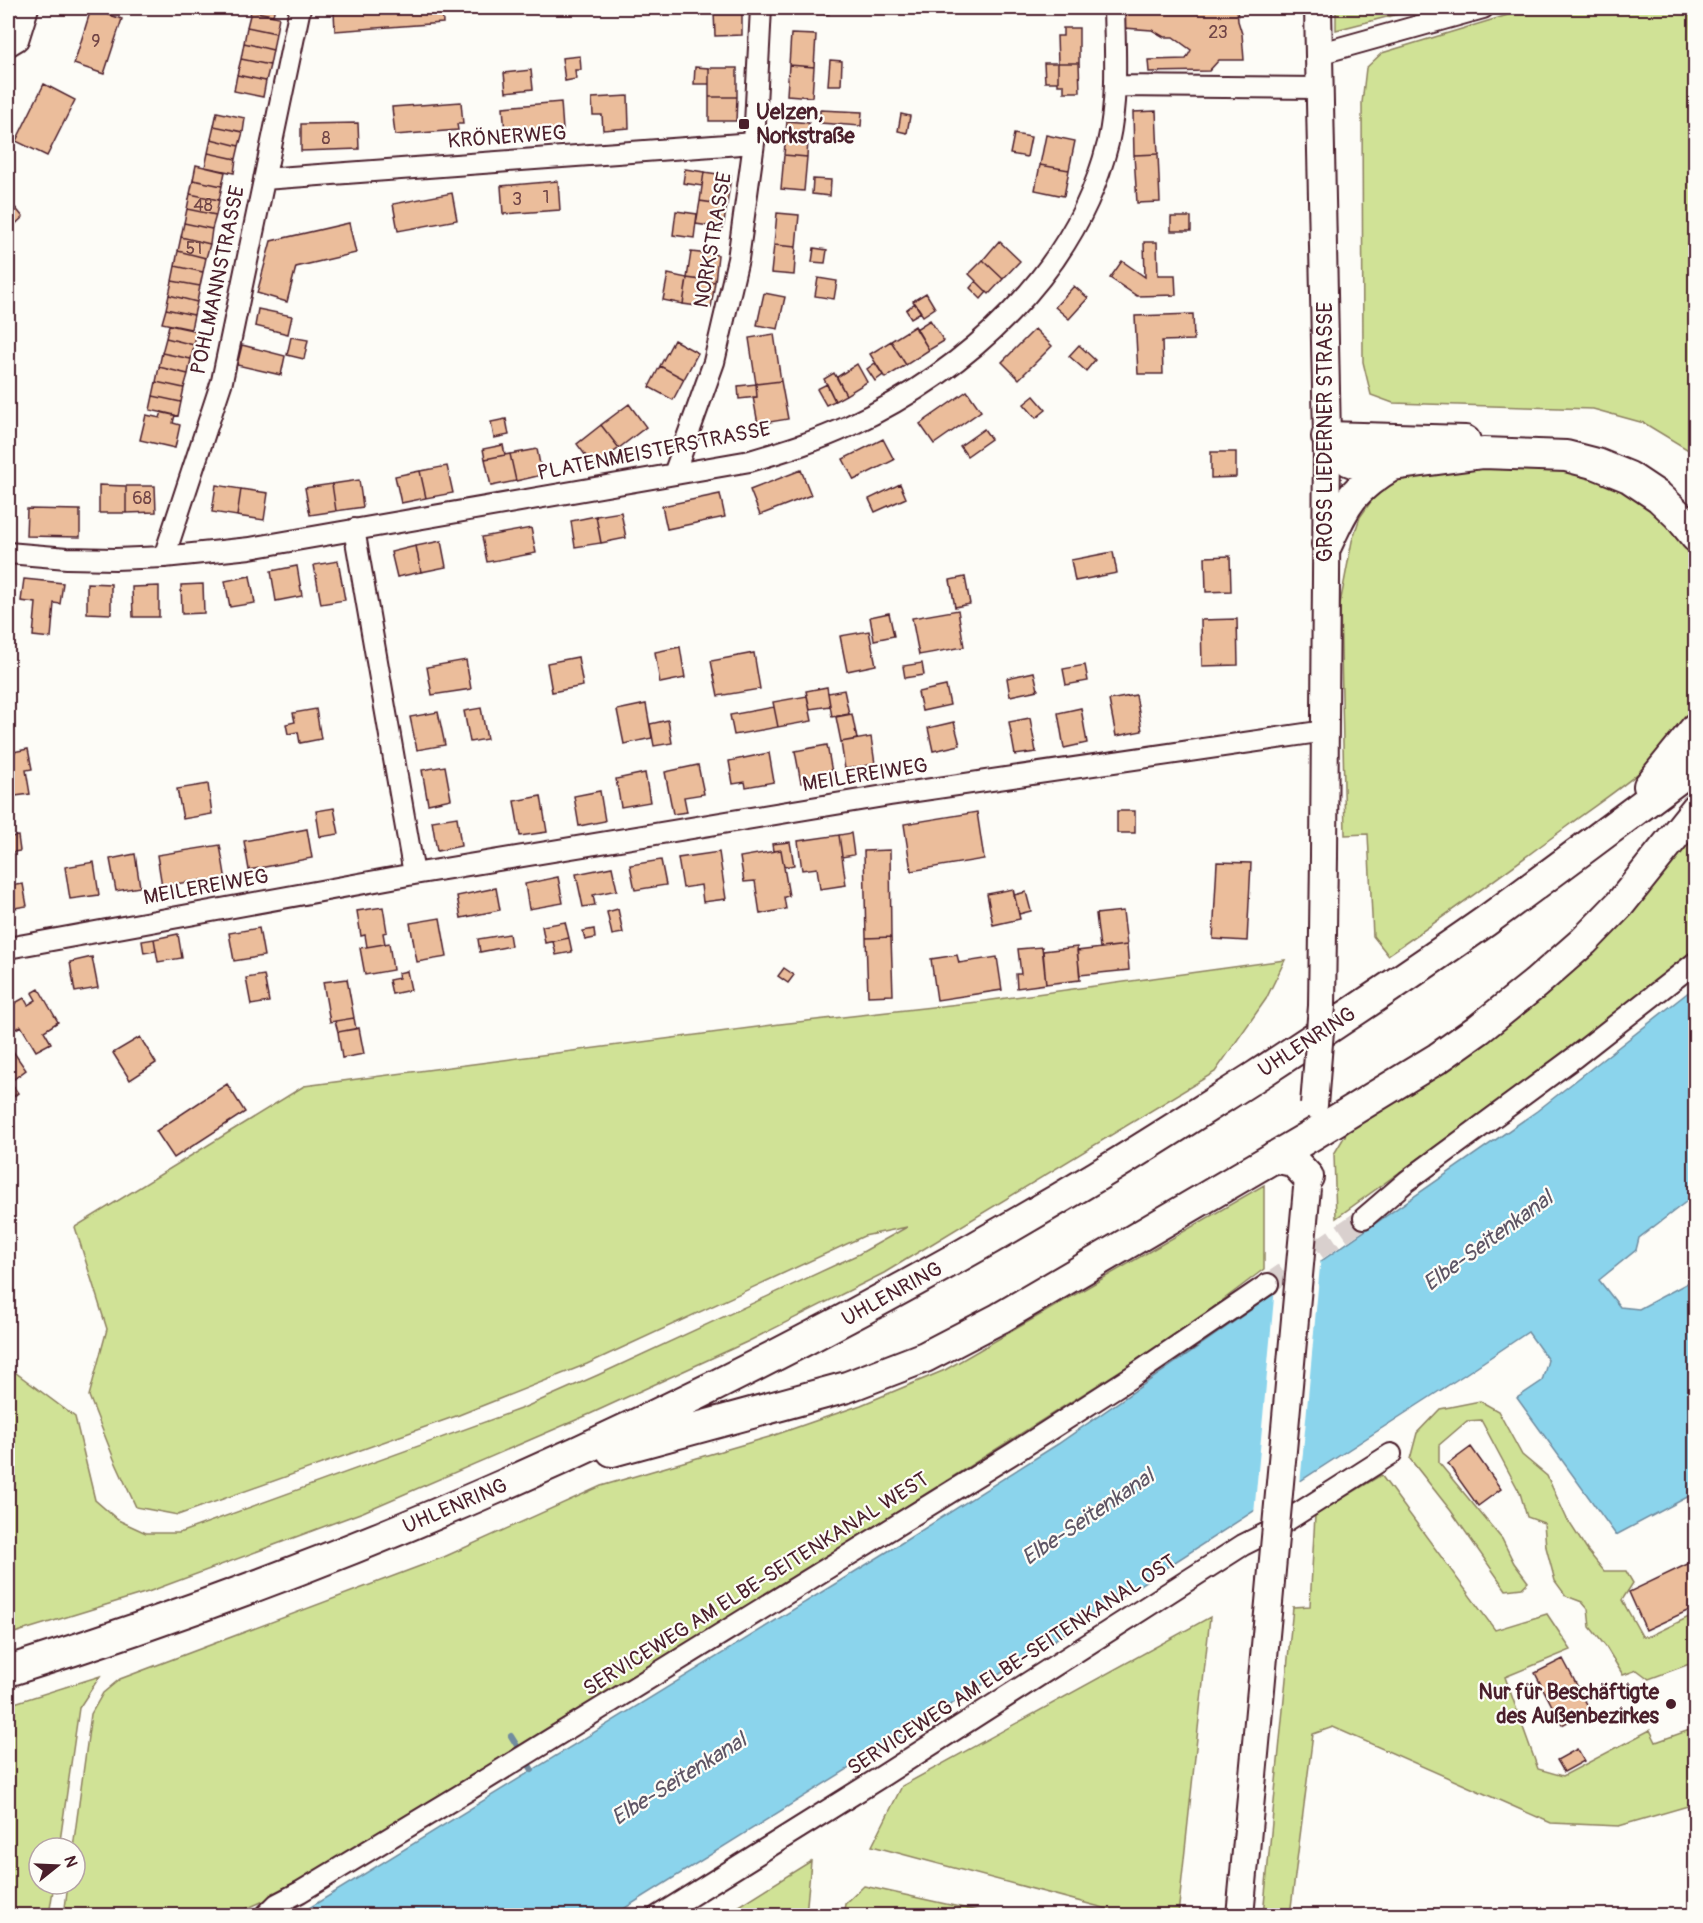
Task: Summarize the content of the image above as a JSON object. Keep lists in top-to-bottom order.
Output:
{
  "streets": {
    "highway": ["UHLENRING"],
    "main road": ["GROSS LIEDERNER STRASSE"],
    "street": [
      "KRÖNERWEG",
      "NORKSTRASSE",
      "POHLMANNSTRASSE",
      "PLATENMEISTERSTRASSE",
      "MEILEREIWEG",
      "SERVICEWEG AM ELBE-SEITENKANAL WEST",
      "SERVICEWEG AM ELBE-SEITENKANAL OST"
    ]
  },
  "crossings": [
    ["KRÖNERWEG", "NORKSTRASSE"],
    ["KRÖNERWEG", "POHLMANNSTRASSE"],
    ["NORKSTRASSE", "PLATENMEISTERSTRASSE"],
    ["POHLMANNSTRASSE", "PLATENMEISTERSTRASSE"],
    ["GROSS LIEDERNER STRASSE", "MEILEREIWEG"]
  ],
  "water": ["Elbe-Seitenkanal"],
  "places": {
    "transit": ["Uelzen, Norkstraße"],
    "other": ["Nur für Beschäftigte des Außenbezirkes"]
  },
  "house_numbers": [
    "23",
    "9",
    "8",
    "1",
    "3",
    "48",
    "51",
    "68"
  ],
  "north": "right"
}
